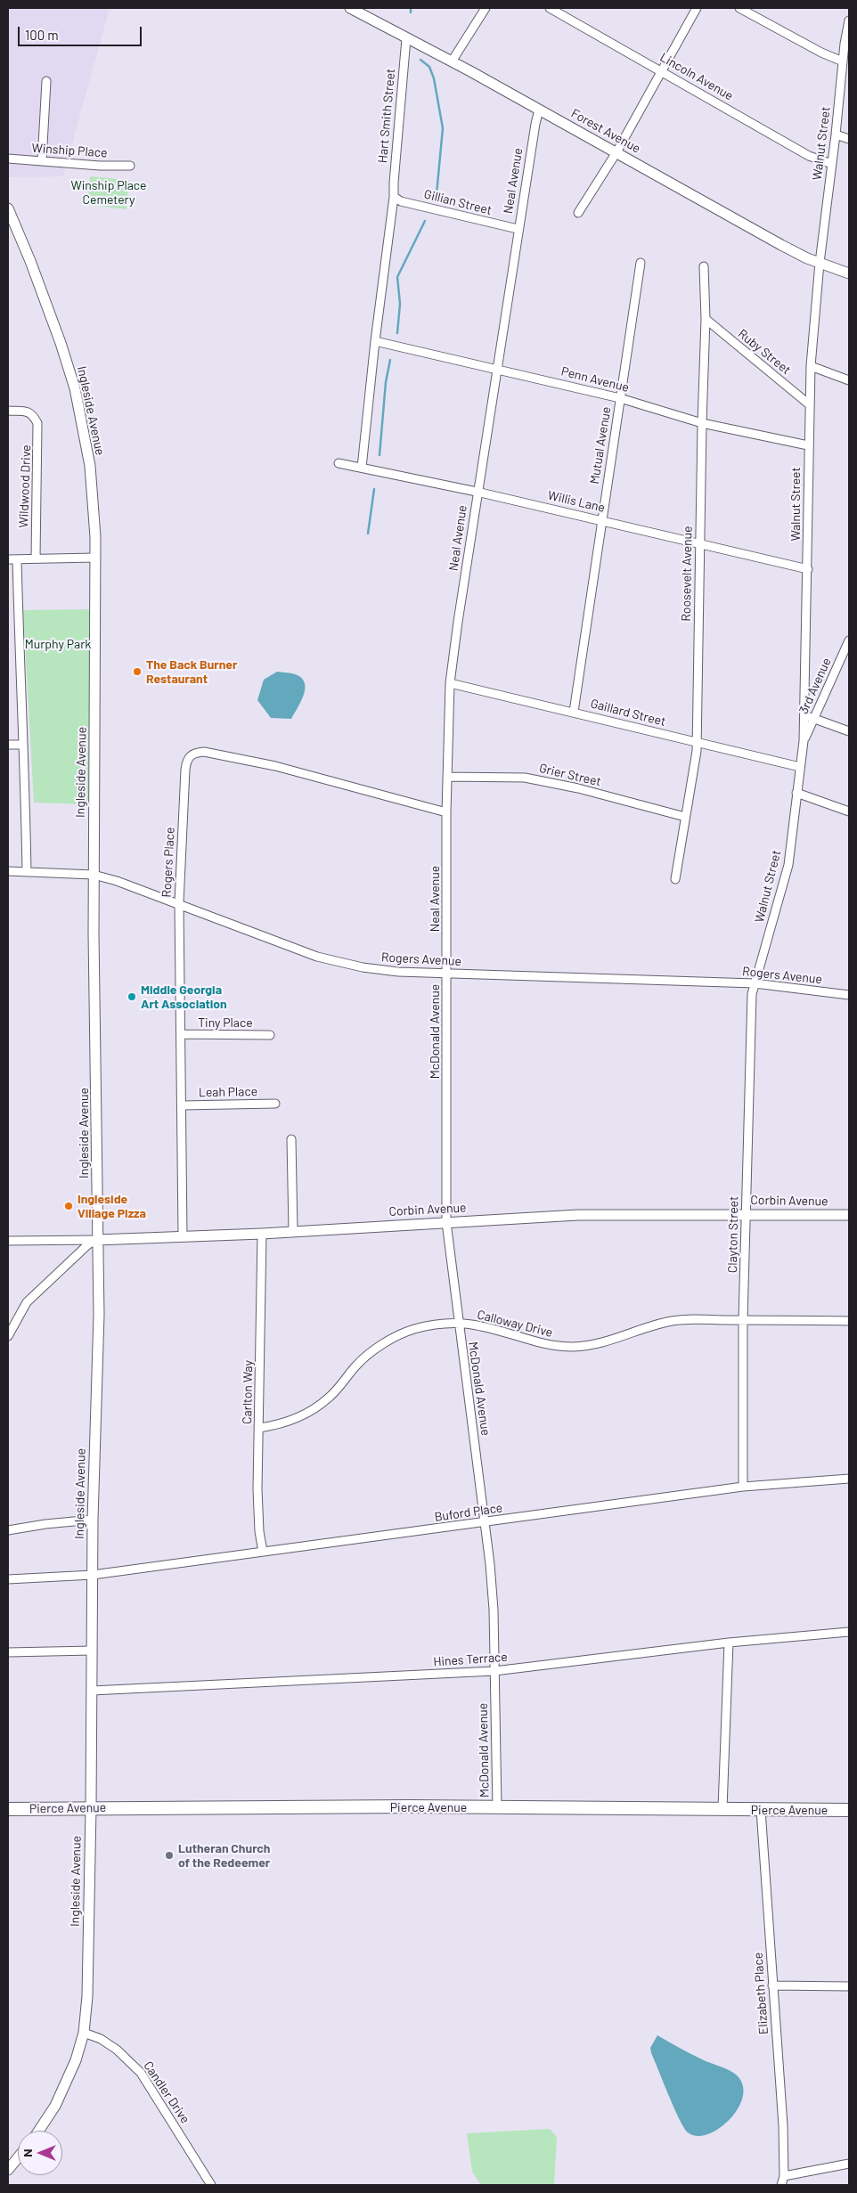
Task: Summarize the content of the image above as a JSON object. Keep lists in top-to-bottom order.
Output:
{
  "streets": {
    "main road": ["Pierce Avenue"],
    "street": [
      "Lincoln Avenue",
      "Hart Smith Street",
      "Forest Avenue",
      "Walnut Street",
      "Winship Place",
      "Neal Avenue",
      "Gillian Street",
      "Ruby Street",
      "Penn Avenue",
      "Ingleside Avenue",
      "Mutual Avenue",
      "Wildwood Drive",
      "Willis Lane",
      "Roosevelt Avenue",
      "3rd Avenue",
      "Gaillard Street",
      "Grier Street",
      "Rogers Place",
      "Rogers Avenue",
      "Tiny Place",
      "McDonald Avenue",
      "Leah Place",
      "Corbin Avenue",
      "Clayton Street",
      "Calloway Drive",
      "Carlton Way",
      "Buford Place",
      "Hines Terrace",
      "Elizabeth Place",
      "Candler Drive"
    ]
  },
  "crossings": [
    ["Lincoln Avenue", "Walnut Street"],
    ["Hart Smith Street", "Forest Avenue"],
    ["Hart Smith Street", "Gillian Street"],
    ["Hart Smith Street", "Penn Avenue"],
    ["Hart Smith Street", "Willis Lane"],
    ["Forest Avenue", "Walnut Street"],
    ["Forest Avenue", "Neal Avenue"],
    ["Walnut Street", "Ruby Street"],
    ["Walnut Street", "Penn Avenue"],
    ["Walnut Street", "Willis Lane"],
    ["Walnut Street", "3rd Avenue"],
    ["Walnut Street", "Gaillard Street"],
    ["Walnut Street", "Rogers Avenue"],
    ["Walnut Street", "Clayton Street"],
    ["Neal Avenue", "Gillian Street"],
    ["Neal Avenue", "Penn Avenue"],
    ["Neal Avenue", "Willis Lane"],
    ["Neal Avenue", "Gaillard Street"],
    ["Neal Avenue", "Grier Street"],
    ["Neal Avenue", "Rogers Place"],
    ["Neal Avenue", "Rogers Avenue"],
    ["Neal Avenue", "McDonald Avenue"],
    ["Ruby Street", "Roosevelt Avenue"],
    ["Penn Avenue", "Mutual Avenue"],
    ["Penn Avenue", "Roosevelt Avenue"],
    ["Ingleside Avenue", "Rogers Avenue"],
    ["Ingleside Avenue", "Corbin Avenue"],
    ["Ingleside Avenue", "Buford Place"],
    ["Ingleside Avenue", "Hines Terrace"],
    ["Ingleside Avenue", "Pierce Avenue"],
    ["Ingleside Avenue", "Candler Drive"],
    ["Mutual Avenue", "Willis Lane"],
    ["Mutual Avenue", "Gaillard Street"],
    ["Willis Lane", "Roosevelt Avenue"],
    ["Roosevelt Avenue", "Gaillard Street"],
    ["Roosevelt Avenue", "Grier Street"],
    ["Rogers Place", "Rogers Avenue"],
    ["Rogers Place", "Tiny Place"],
    ["Rogers Place", "Leah Place"],
    ["Rogers Place", "Corbin Avenue"],
    ["Rogers Avenue", "McDonald Avenue"],
    ["Rogers Avenue", "Clayton Street"],
    ["McDonald Avenue", "Corbin Avenue"],
    ["McDonald Avenue", "Calloway Drive"],
    ["McDonald Avenue", "Buford Place"],
    ["McDonald Avenue", "Hines Terrace"],
    ["McDonald Avenue", "Pierce Avenue"],
    ["Corbin Avenue", "Clayton Street"],
    ["Corbin Avenue", "Carlton Way"],
    ["Clayton Street", "Calloway Drive"],
    ["Clayton Street", "Buford Place"],
    ["Calloway Drive", "Carlton Way"],
    ["Carlton Way", "Buford Place"],
    ["Pierce Avenue", "Elizabeth Place"]
  ],
  "parks": ["Winship Place Cemetery", "Murphy Park"],
  "places": [
    "The Back Burner Restaurant",
    "Middle Georgia Art Association",
    "Ingleside Village Pizza",
    "Lutheran Church of the Redeemer"
  ],
  "scale_bar": "100 m",
  "north": "left"
}
